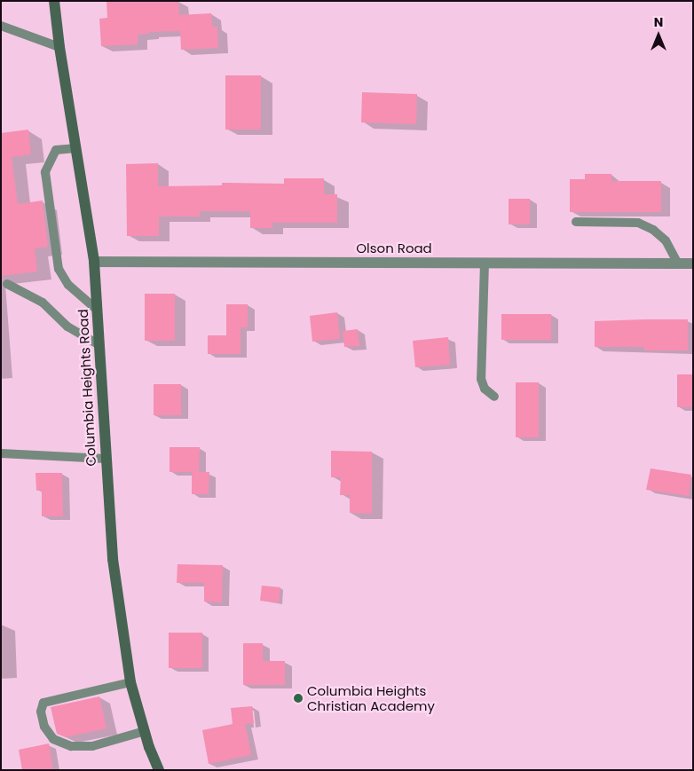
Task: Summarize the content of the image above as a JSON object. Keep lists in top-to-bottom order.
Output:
{
  "streets": {
    "street": ["Olson Road", "Columbia Heights Road"]
  },
  "crossings": [
    ["Olson Road", "Columbia Heights Road"]
  ],
  "places": ["Columbia Heights Christian Academy"],
  "north": "top"
}
